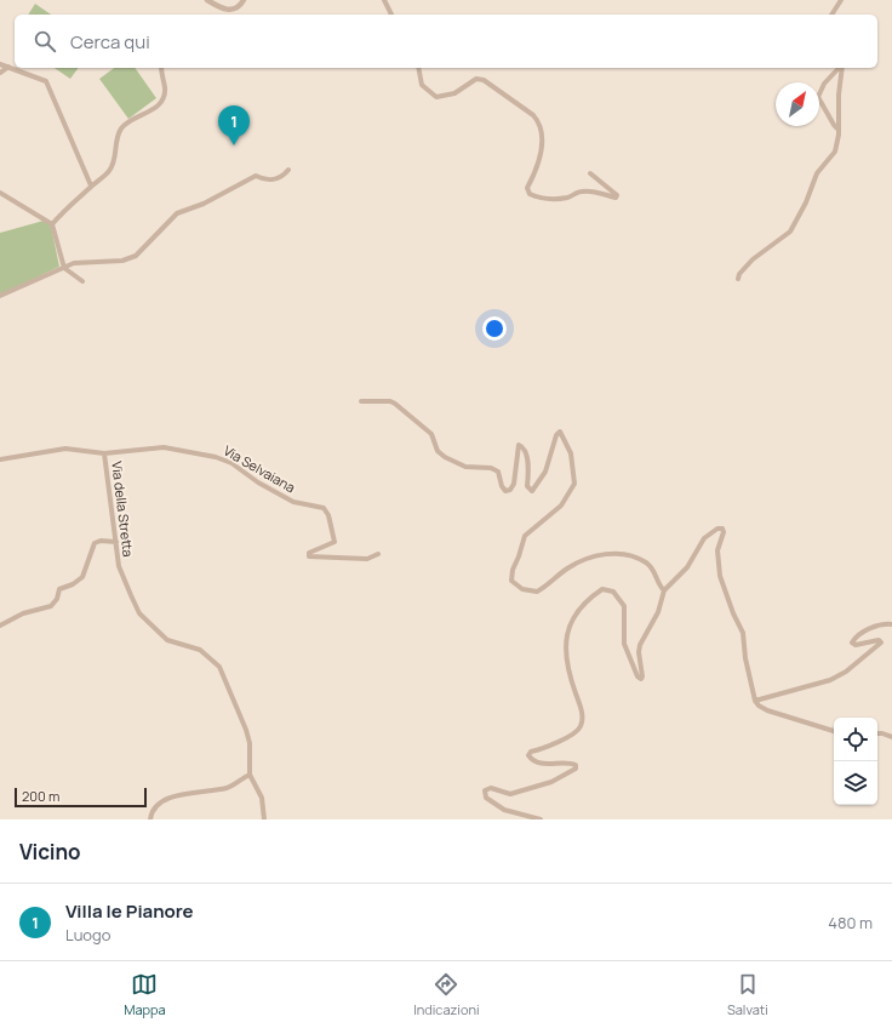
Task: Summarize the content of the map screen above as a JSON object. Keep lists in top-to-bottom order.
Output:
{
  "streets": {
    "street": ["Via Selvaiana", "Via della Stretta"]
  },
  "crossings": [
    ["Via Selvaiana", "Via della Stretta"]
  ],
  "scale_bar": "200 m",
  "north": "top right",
  "page": {
    "search": "Cerca qui",
    "pins": "1",
    "scale": "200 m",
    "heading": "Vicino",
    "list": [
      {
        "mark": "1",
        "name": "Villa le Pianore",
        "note": "Luogo",
        "value": "480 m"
      }
    ],
    "nav": ["Mappa", "Indicazioni", "Salvati"]
  }
}
